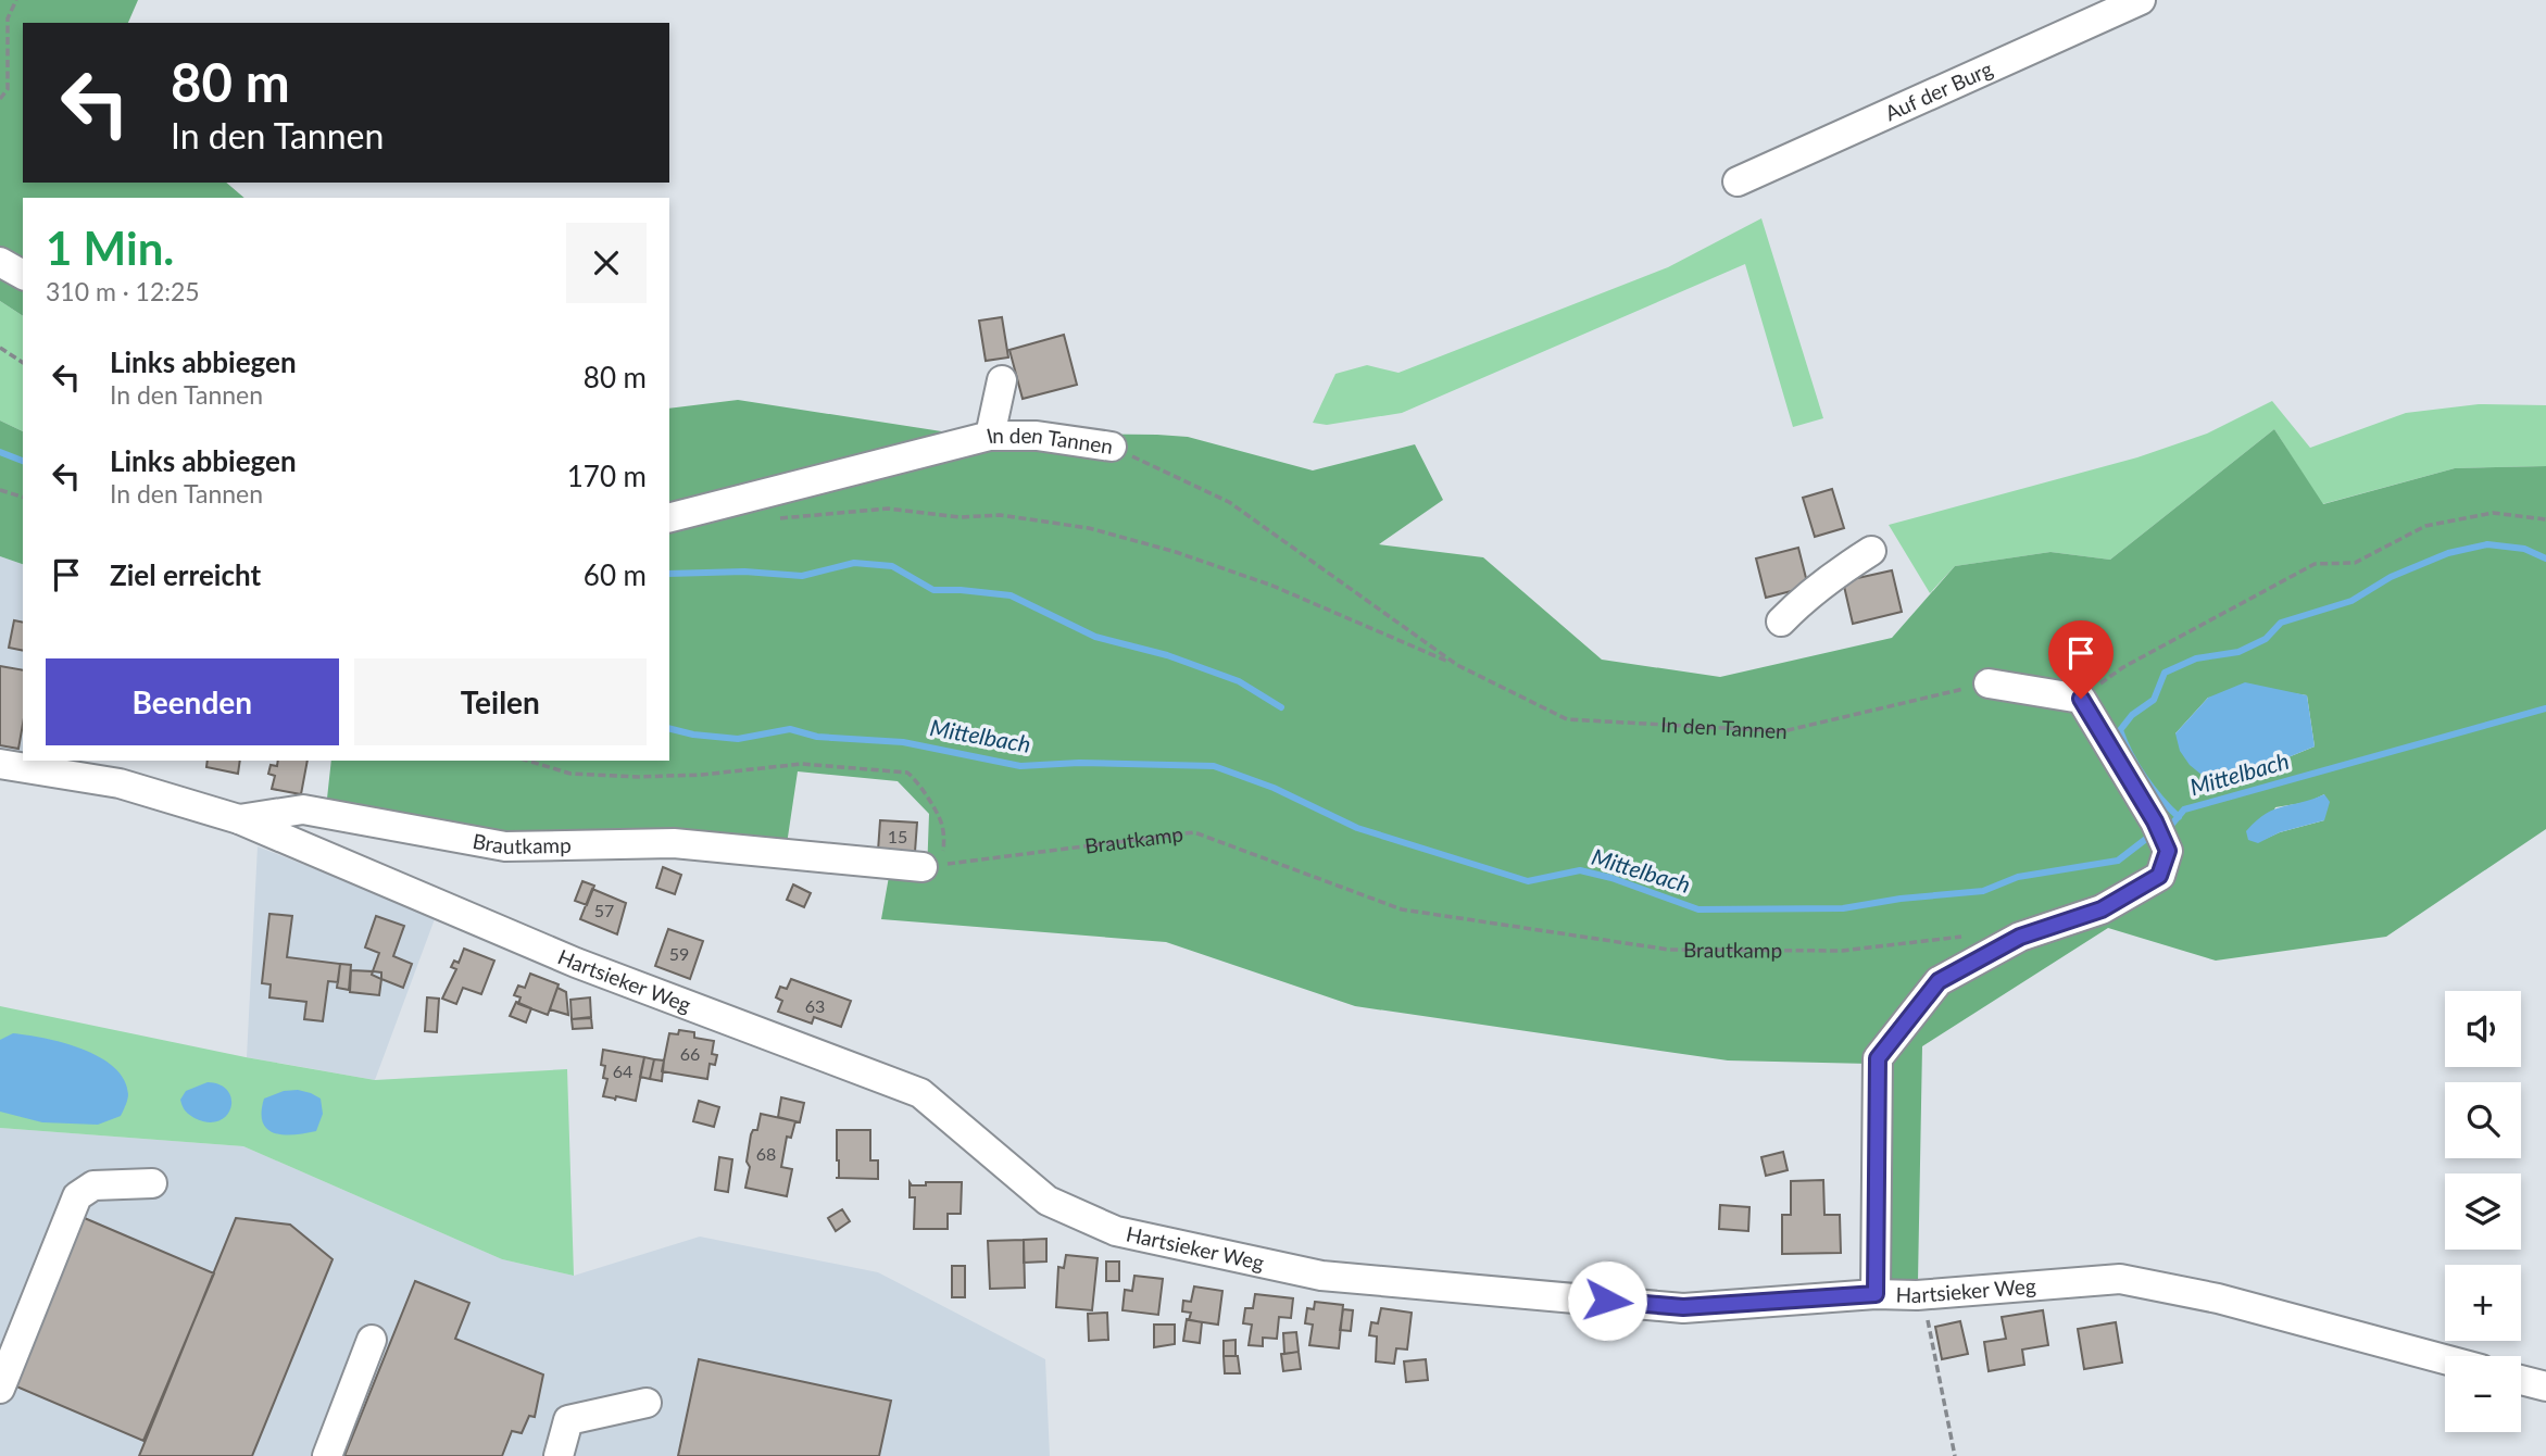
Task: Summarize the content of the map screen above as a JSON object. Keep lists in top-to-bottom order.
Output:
{
  "streets": {
    "street": [
      "Auf der Burg",
      "In den Tannen",
      "Brautkamp",
      "Hartsieker Weg"
    ]
  },
  "crossings": [
    ["Brautkamp", "Hartsieker Weg"]
  ],
  "water": ["Mittelbach"],
  "house_numbers": [
    "15",
    "57",
    "59",
    "63",
    "66",
    "64",
    "68"
  ],
  "page": {
    "turn": ["80 m", "In den Tannen"],
    "heading": ["1 Min.", "310 m · 12:25"],
    "list": [
      {
        "name": "Links abbiegen",
        "note": "In den Tannen",
        "value": "80 m"
      },
      {
        "name": "Links abbiegen",
        "note": "In den Tannen",
        "value": "170 m"
      },
      {
        "name": "Ziel erreicht",
        "value": "60 m"
      }
    ],
    "buttons": ["Beenden", "Teilen"],
    "map_buttons": ["+", "−"]
  }
}
